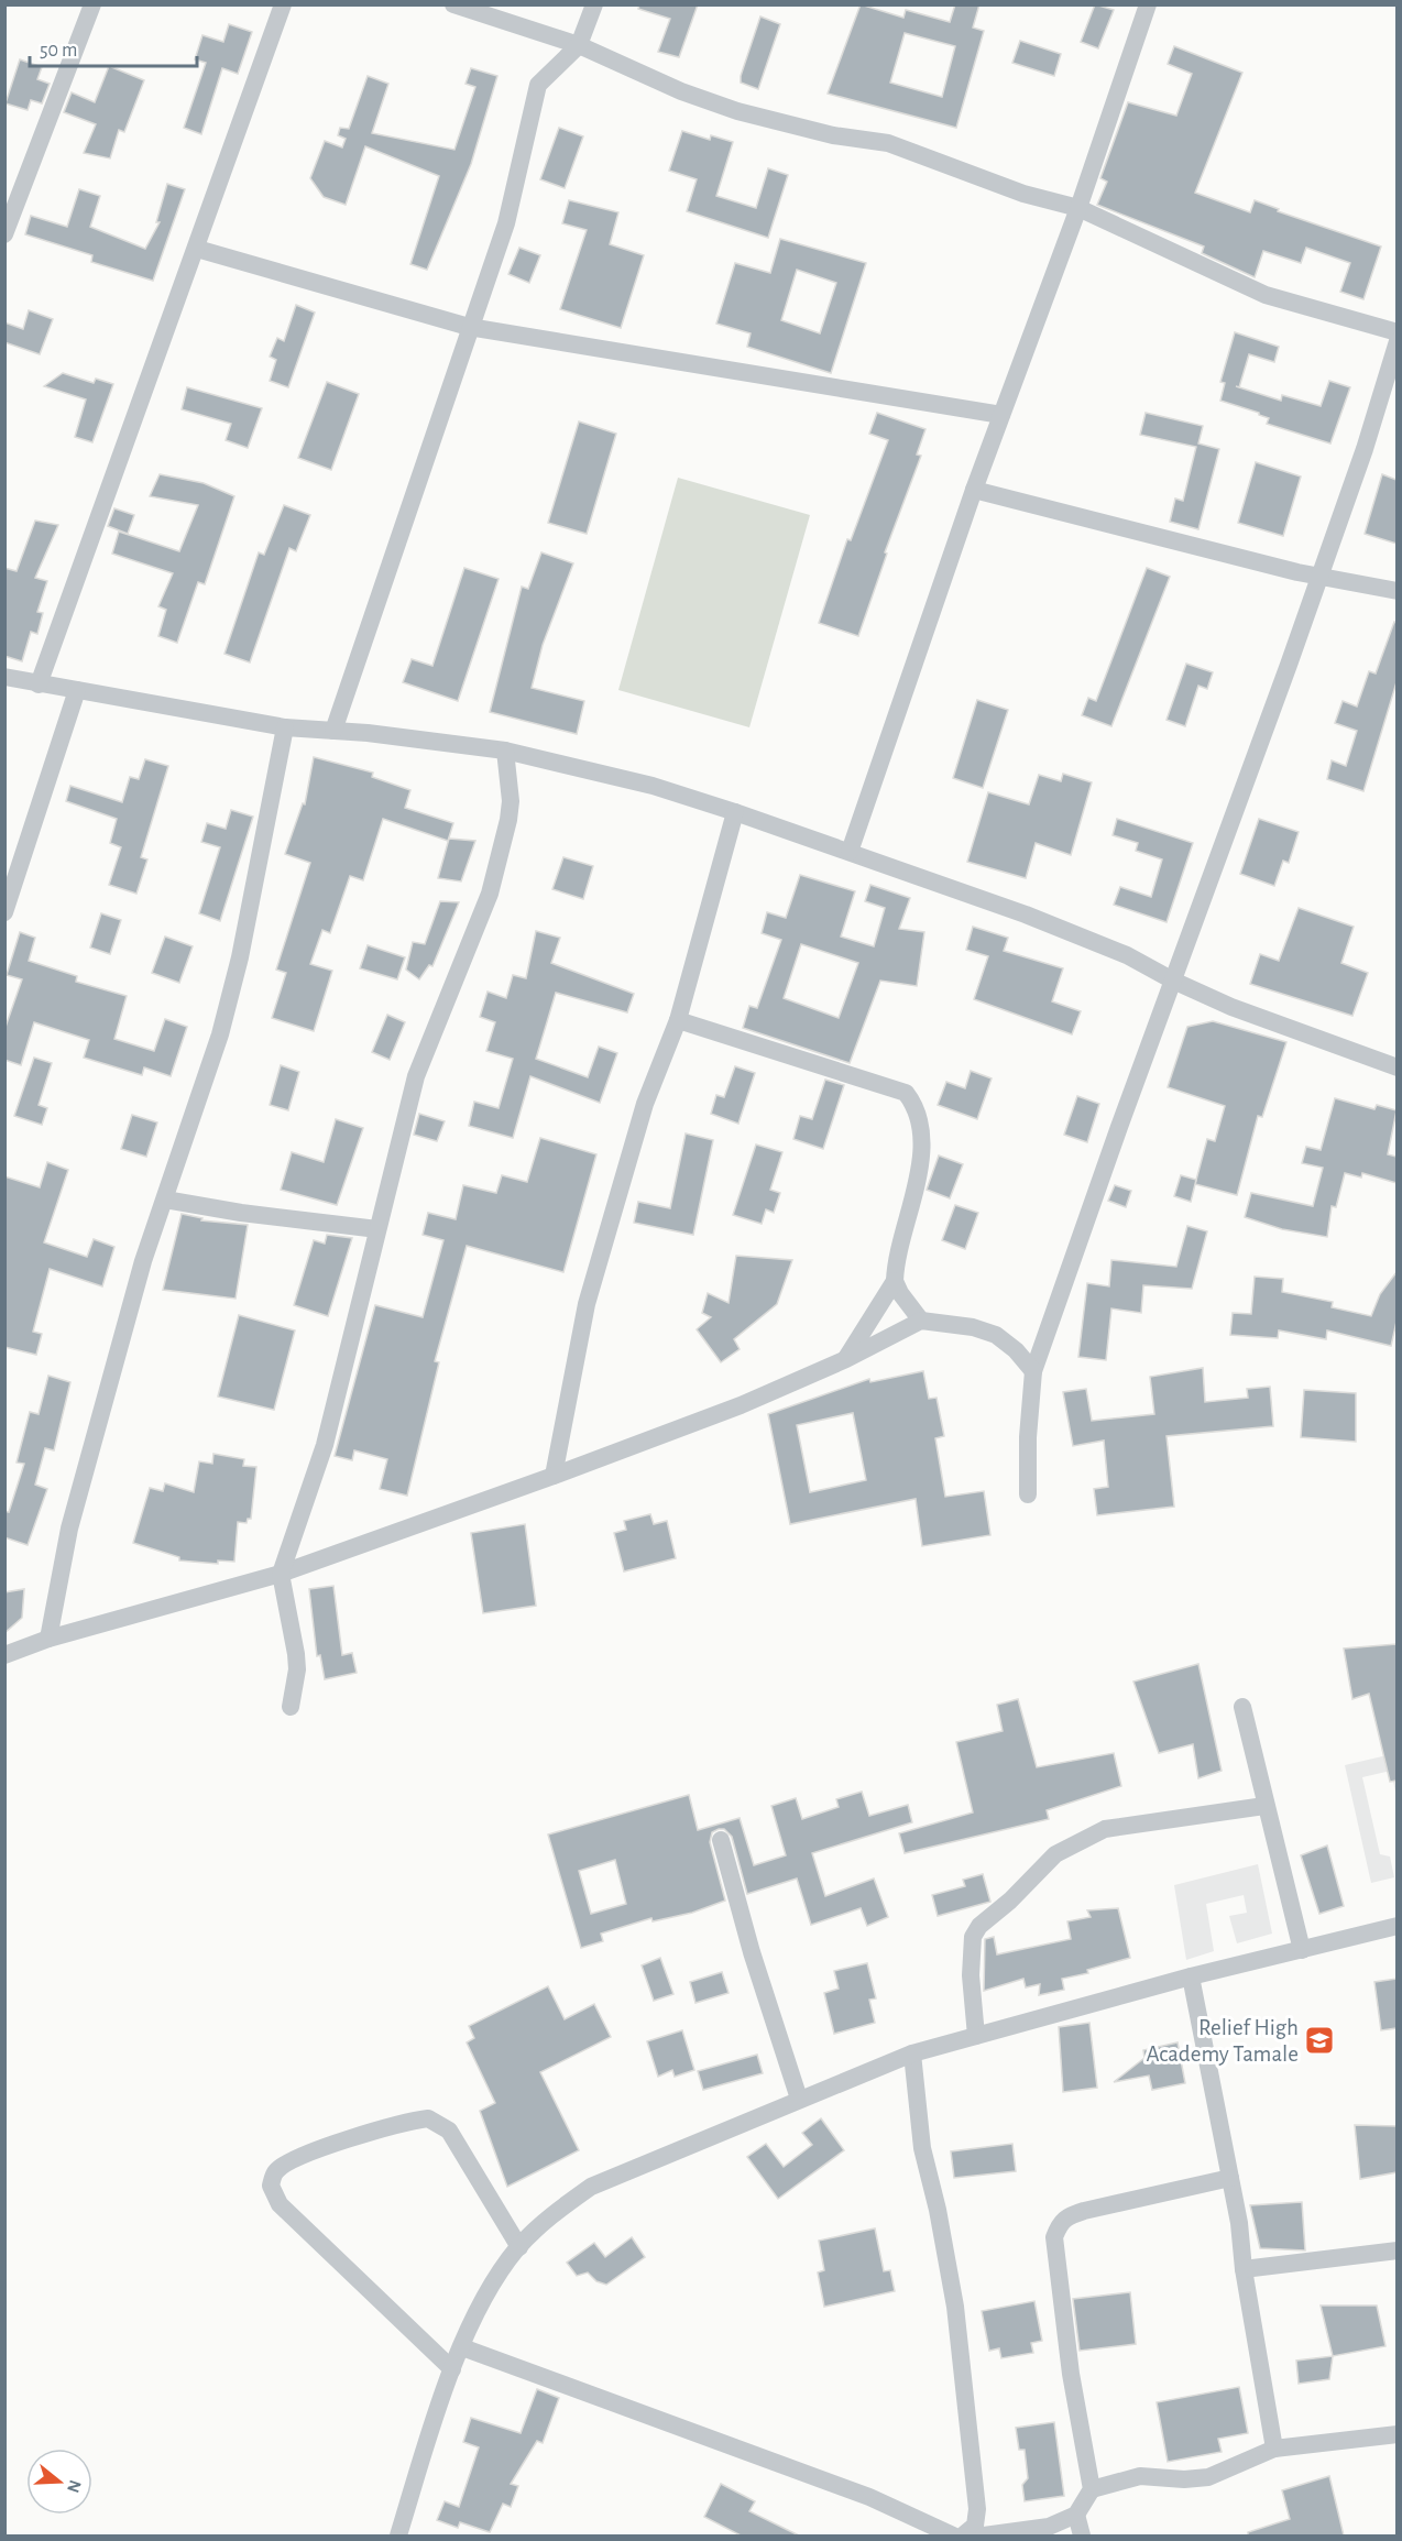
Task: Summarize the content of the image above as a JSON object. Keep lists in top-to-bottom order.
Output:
{
  "places": {
    "school or university": ["Relief High Academy Tamale"]
  },
  "scale_bar": "50 m",
  "north": "right"
}
